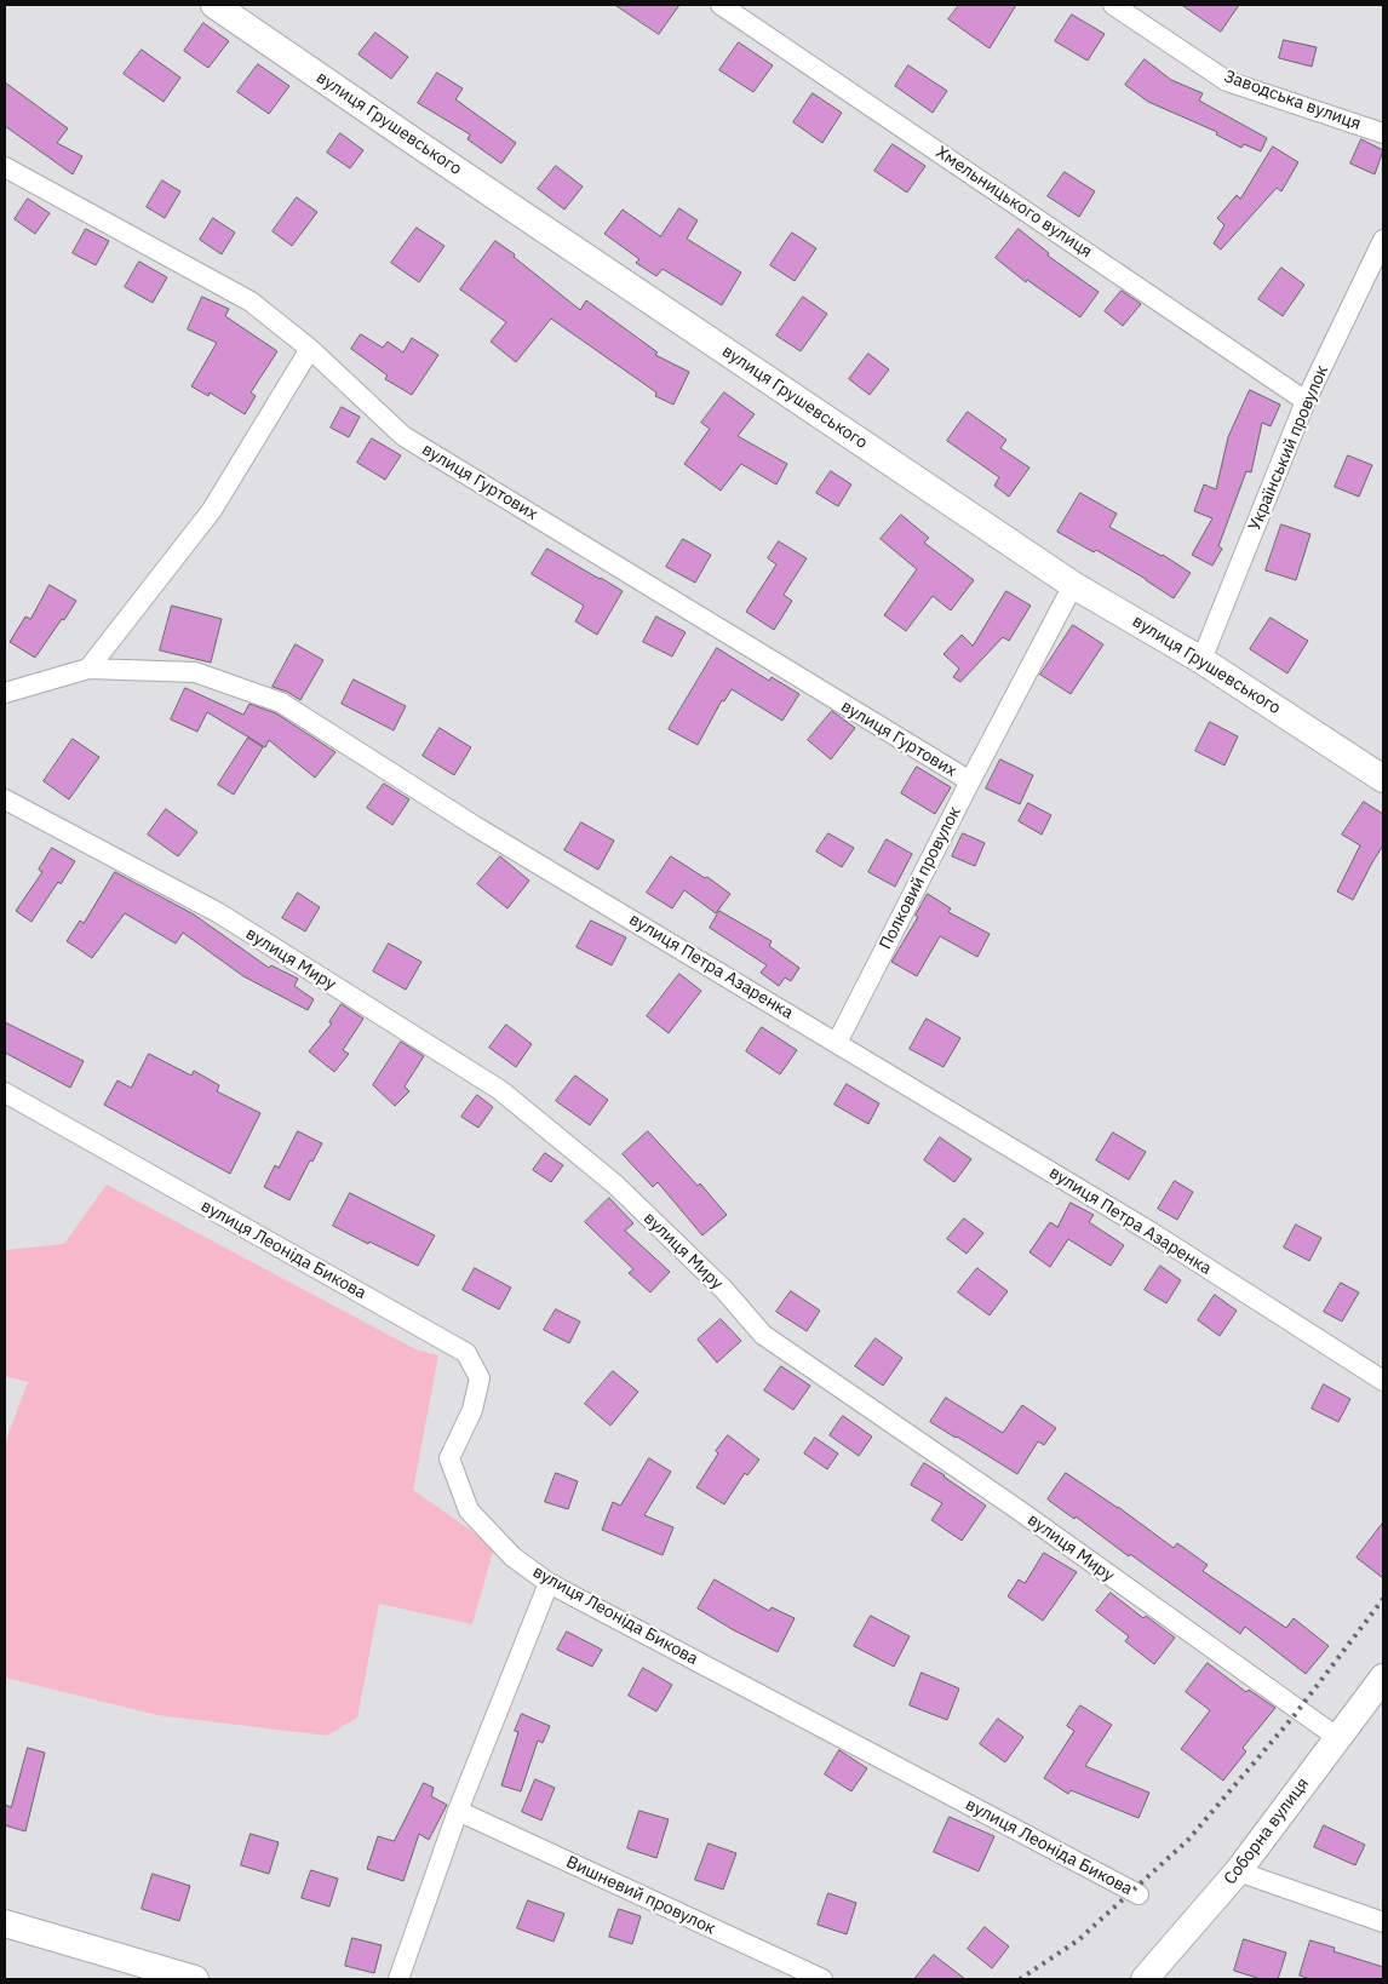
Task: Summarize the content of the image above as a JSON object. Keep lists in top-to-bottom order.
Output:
{
  "streets": {
    "street": [
      "Заводська вулиця",
      "вулиця Грушевського",
      "Хмельницького вулиця",
      "Український провулок",
      "вулиця Гуртових",
      "Полковий провулок",
      "вулиця Миру",
      "вулиця Петра Азаренка",
      "вулиця Леоніда Бикова",
      "Соборна вулиця",
      "Вишневий провулок"
    ]
  },
  "crossings": [
    ["вулиця Грушевського", "Український провулок"],
    ["вулиця Грушевського", "Полковий провулок"],
    ["Хмельницького вулиця", "Український провулок"],
    ["вулиця Гуртових", "Полковий провулок"],
    ["Полковий провулок", "вулиця Петра Азаренка"],
    ["вулиця Миру", "Соборна вулиця"]
  ]
}
